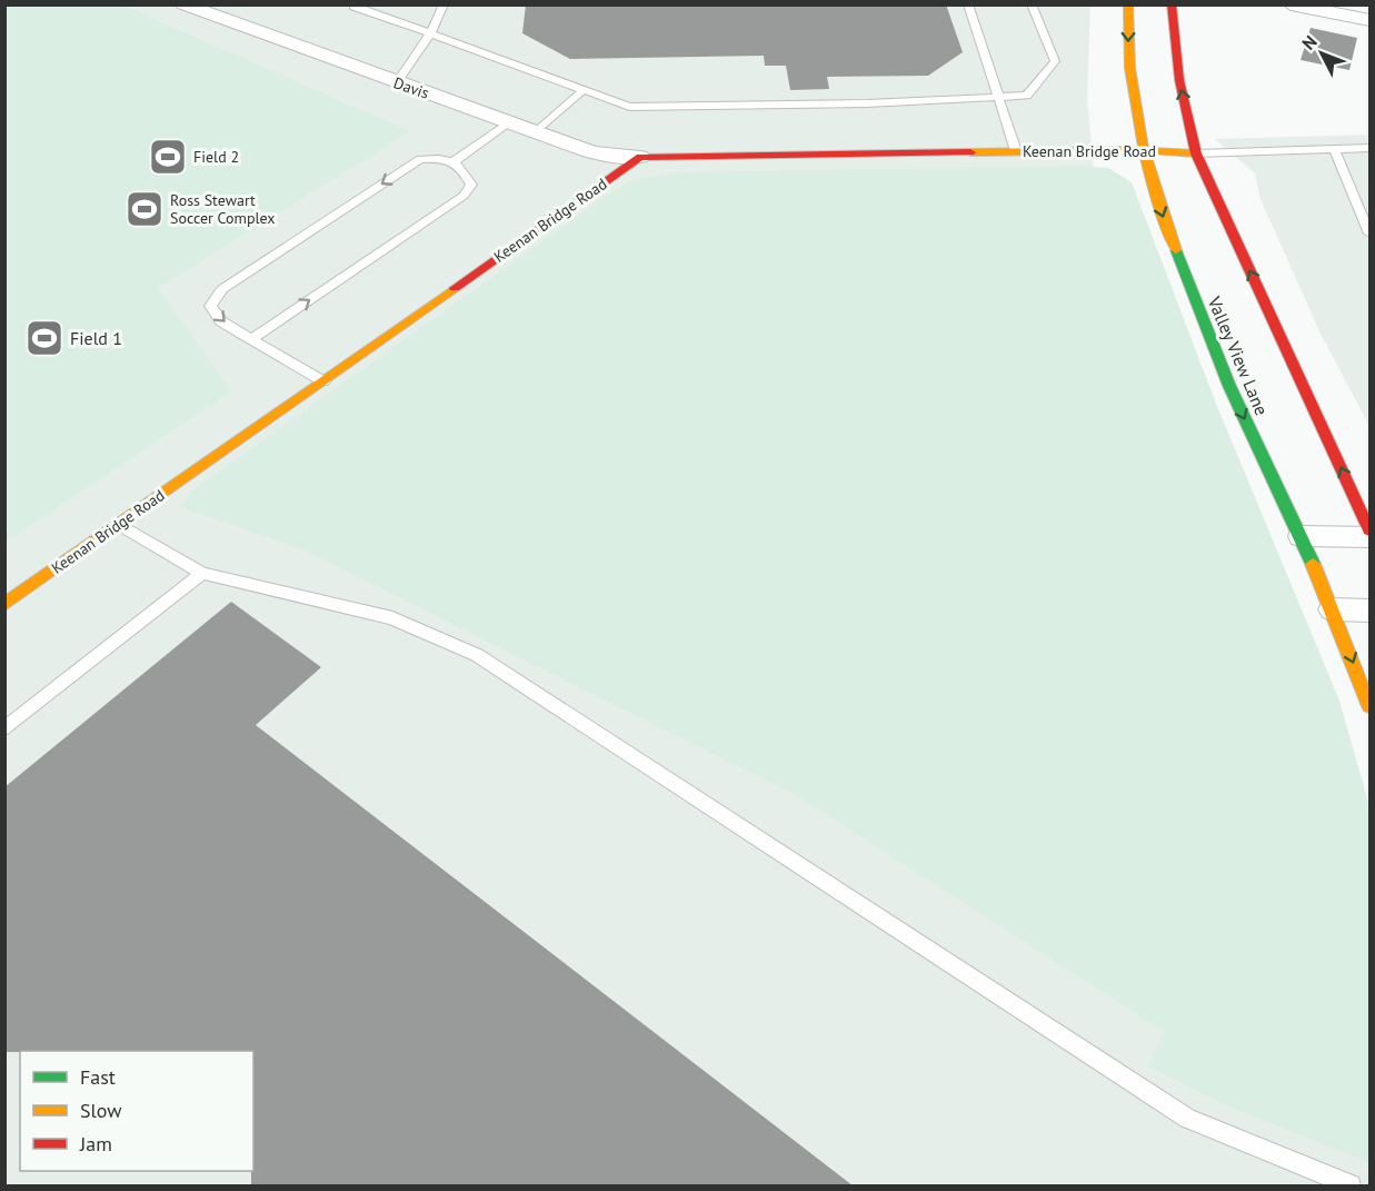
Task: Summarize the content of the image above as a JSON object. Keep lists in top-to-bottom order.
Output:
{
  "streets": {
    "main road": ["Keenan Bridge Road", "Valley View Lane"],
    "street": ["Davis"]
  },
  "crossings": [
    ["Davis", "Keenan Bridge Road"],
    ["Keenan Bridge Road", "Valley View Lane"]
  ],
  "places": {
    "sports": ["Field 2", "Ross Stewart Soccer Complex", "Field 1"]
  },
  "legend": ["Fast", "Slow", "Jam"],
  "north": "top left"
}
